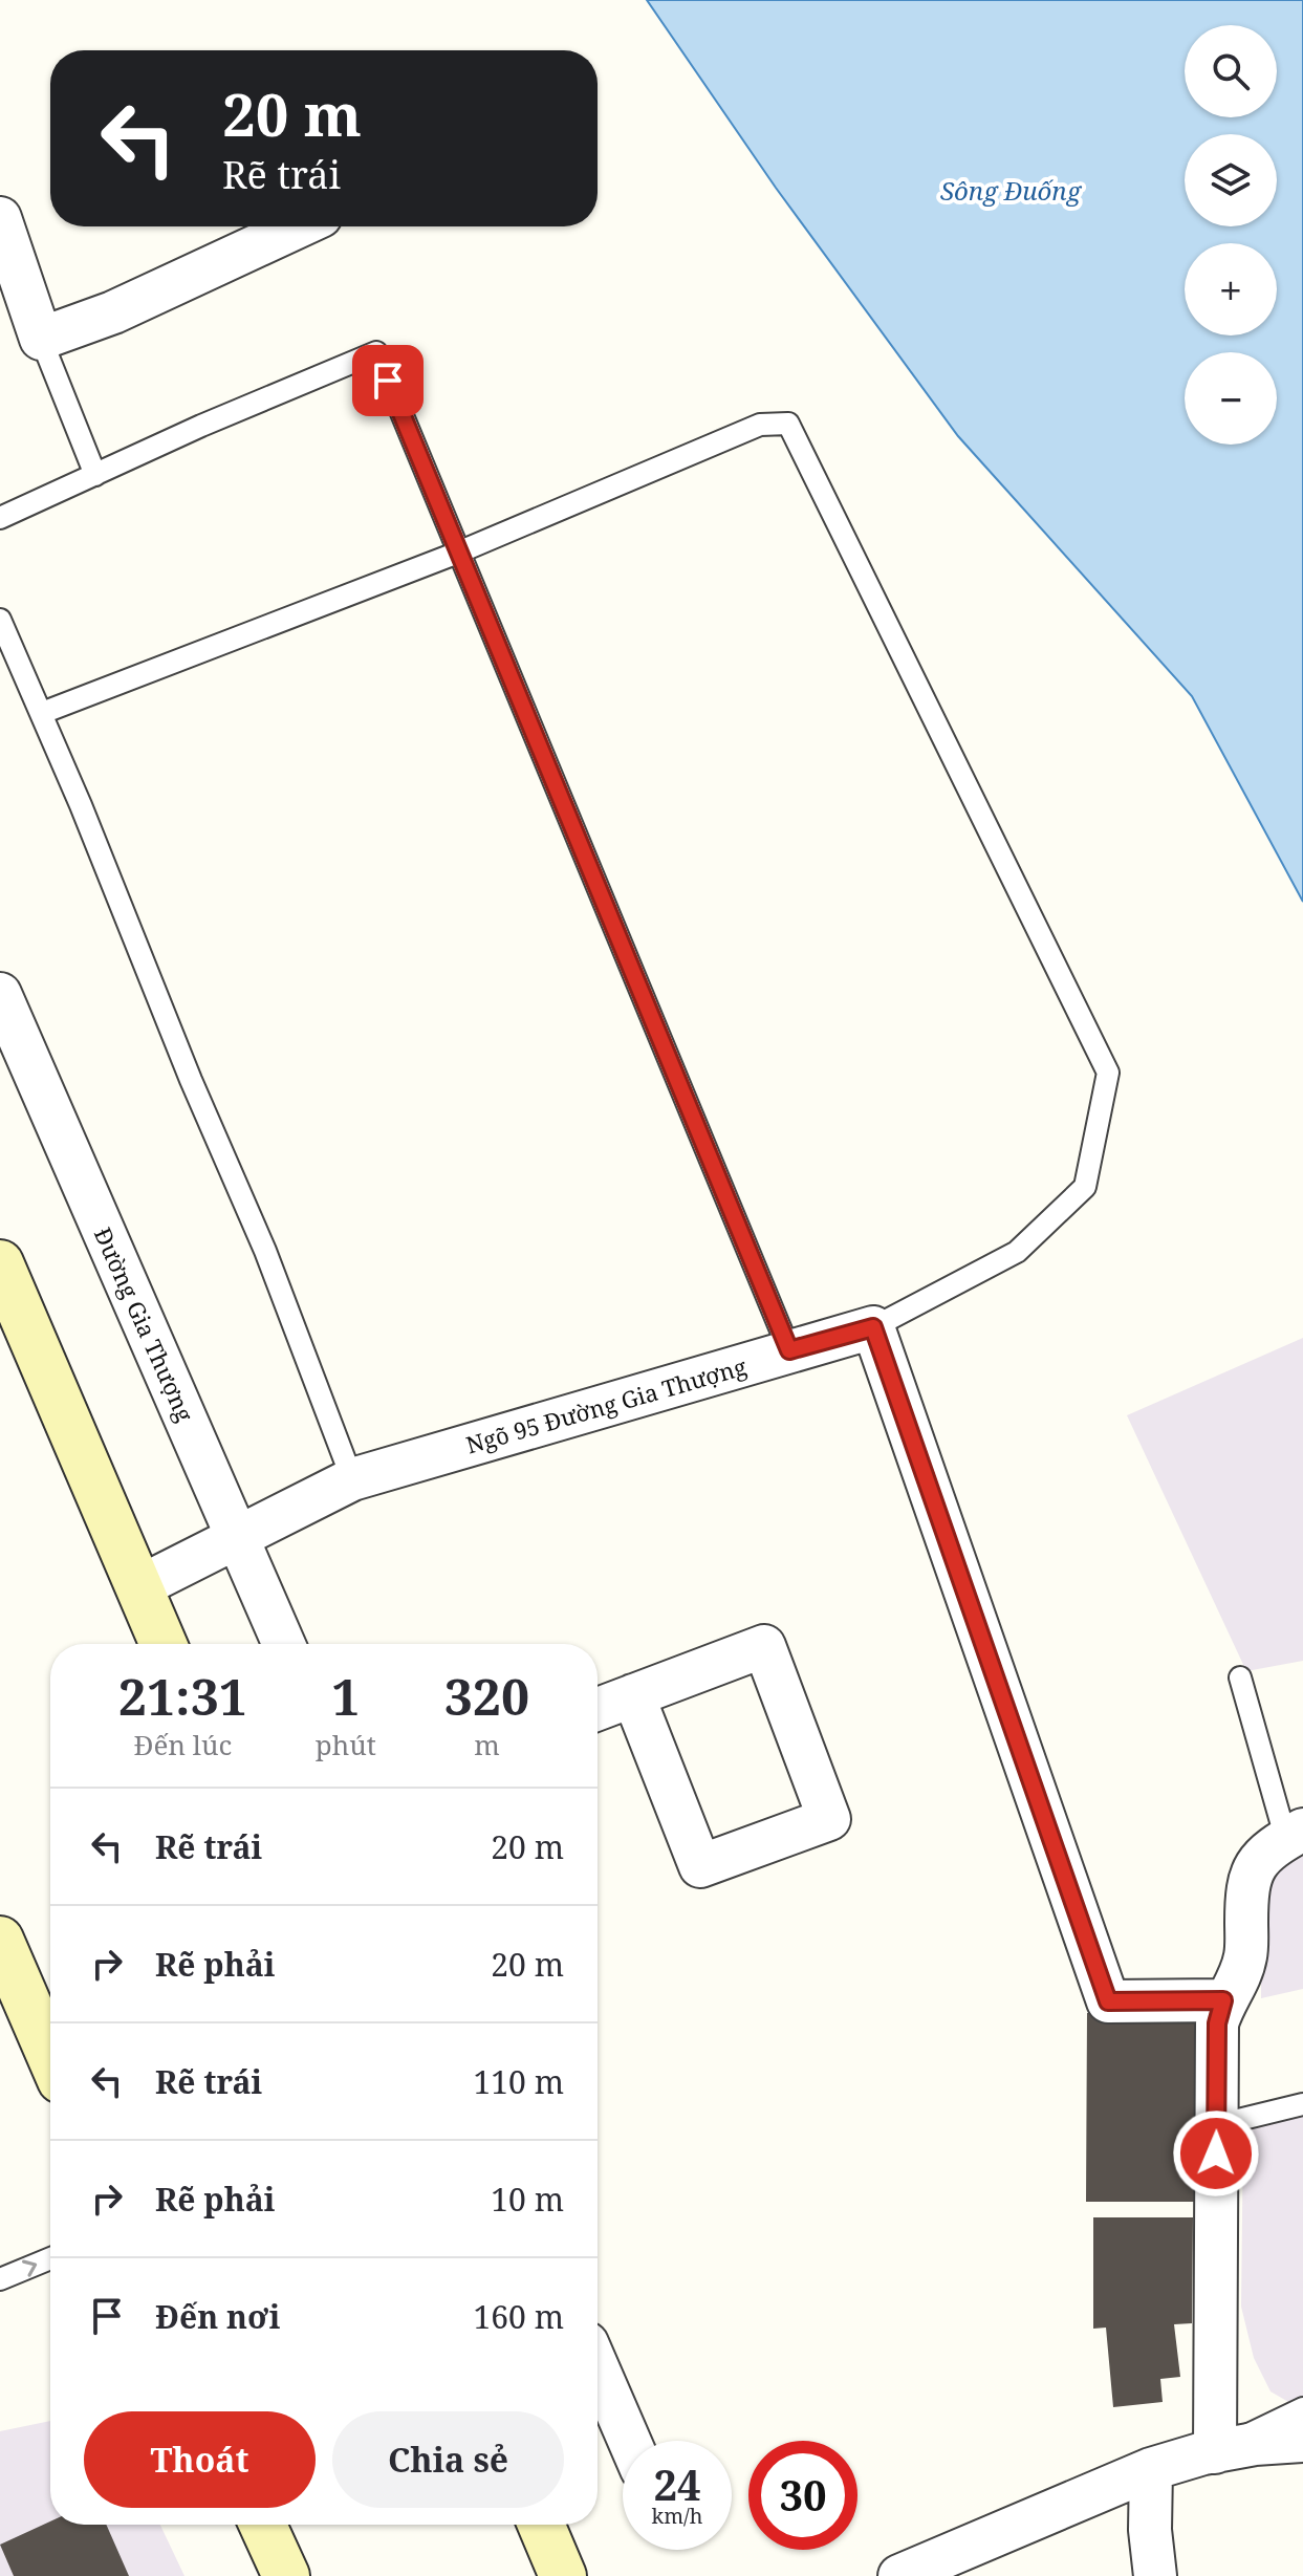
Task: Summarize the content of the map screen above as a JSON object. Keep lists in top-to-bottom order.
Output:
{
  "streets": {
    "street": ["Đường Gia Thượng", "Ngõ 95 Đường Gia Thượng"]
  },
  "crossings": [
    ["Đường Gia Thượng", "Ngõ 95 Đường Gia Thượng"]
  ],
  "water": ["Sông Đuống"],
  "page": {
    "map_buttons": ["+", "−"],
    "turn": ["20 m", "Rẽ trái"],
    "eta": [
      "21:31",
      "Đến lúc",
      "1",
      "phút",
      "320",
      "m"
    ],
    "list": [
      {
        "name": "Rẽ trái",
        "value": "20 m"
      },
      {
        "name": "Rẽ phải",
        "value": "20 m"
      },
      {
        "name": "Rẽ trái",
        "value": "110 m"
      },
      {
        "name": "Rẽ phải",
        "value": "10 m"
      },
      {
        "name": "Đến nơi",
        "value": "160 m"
      }
    ],
    "buttons": ["Thoát", "Chia sẻ"],
    "speed": "24 km/h",
    "limit": "30"
  }
}
